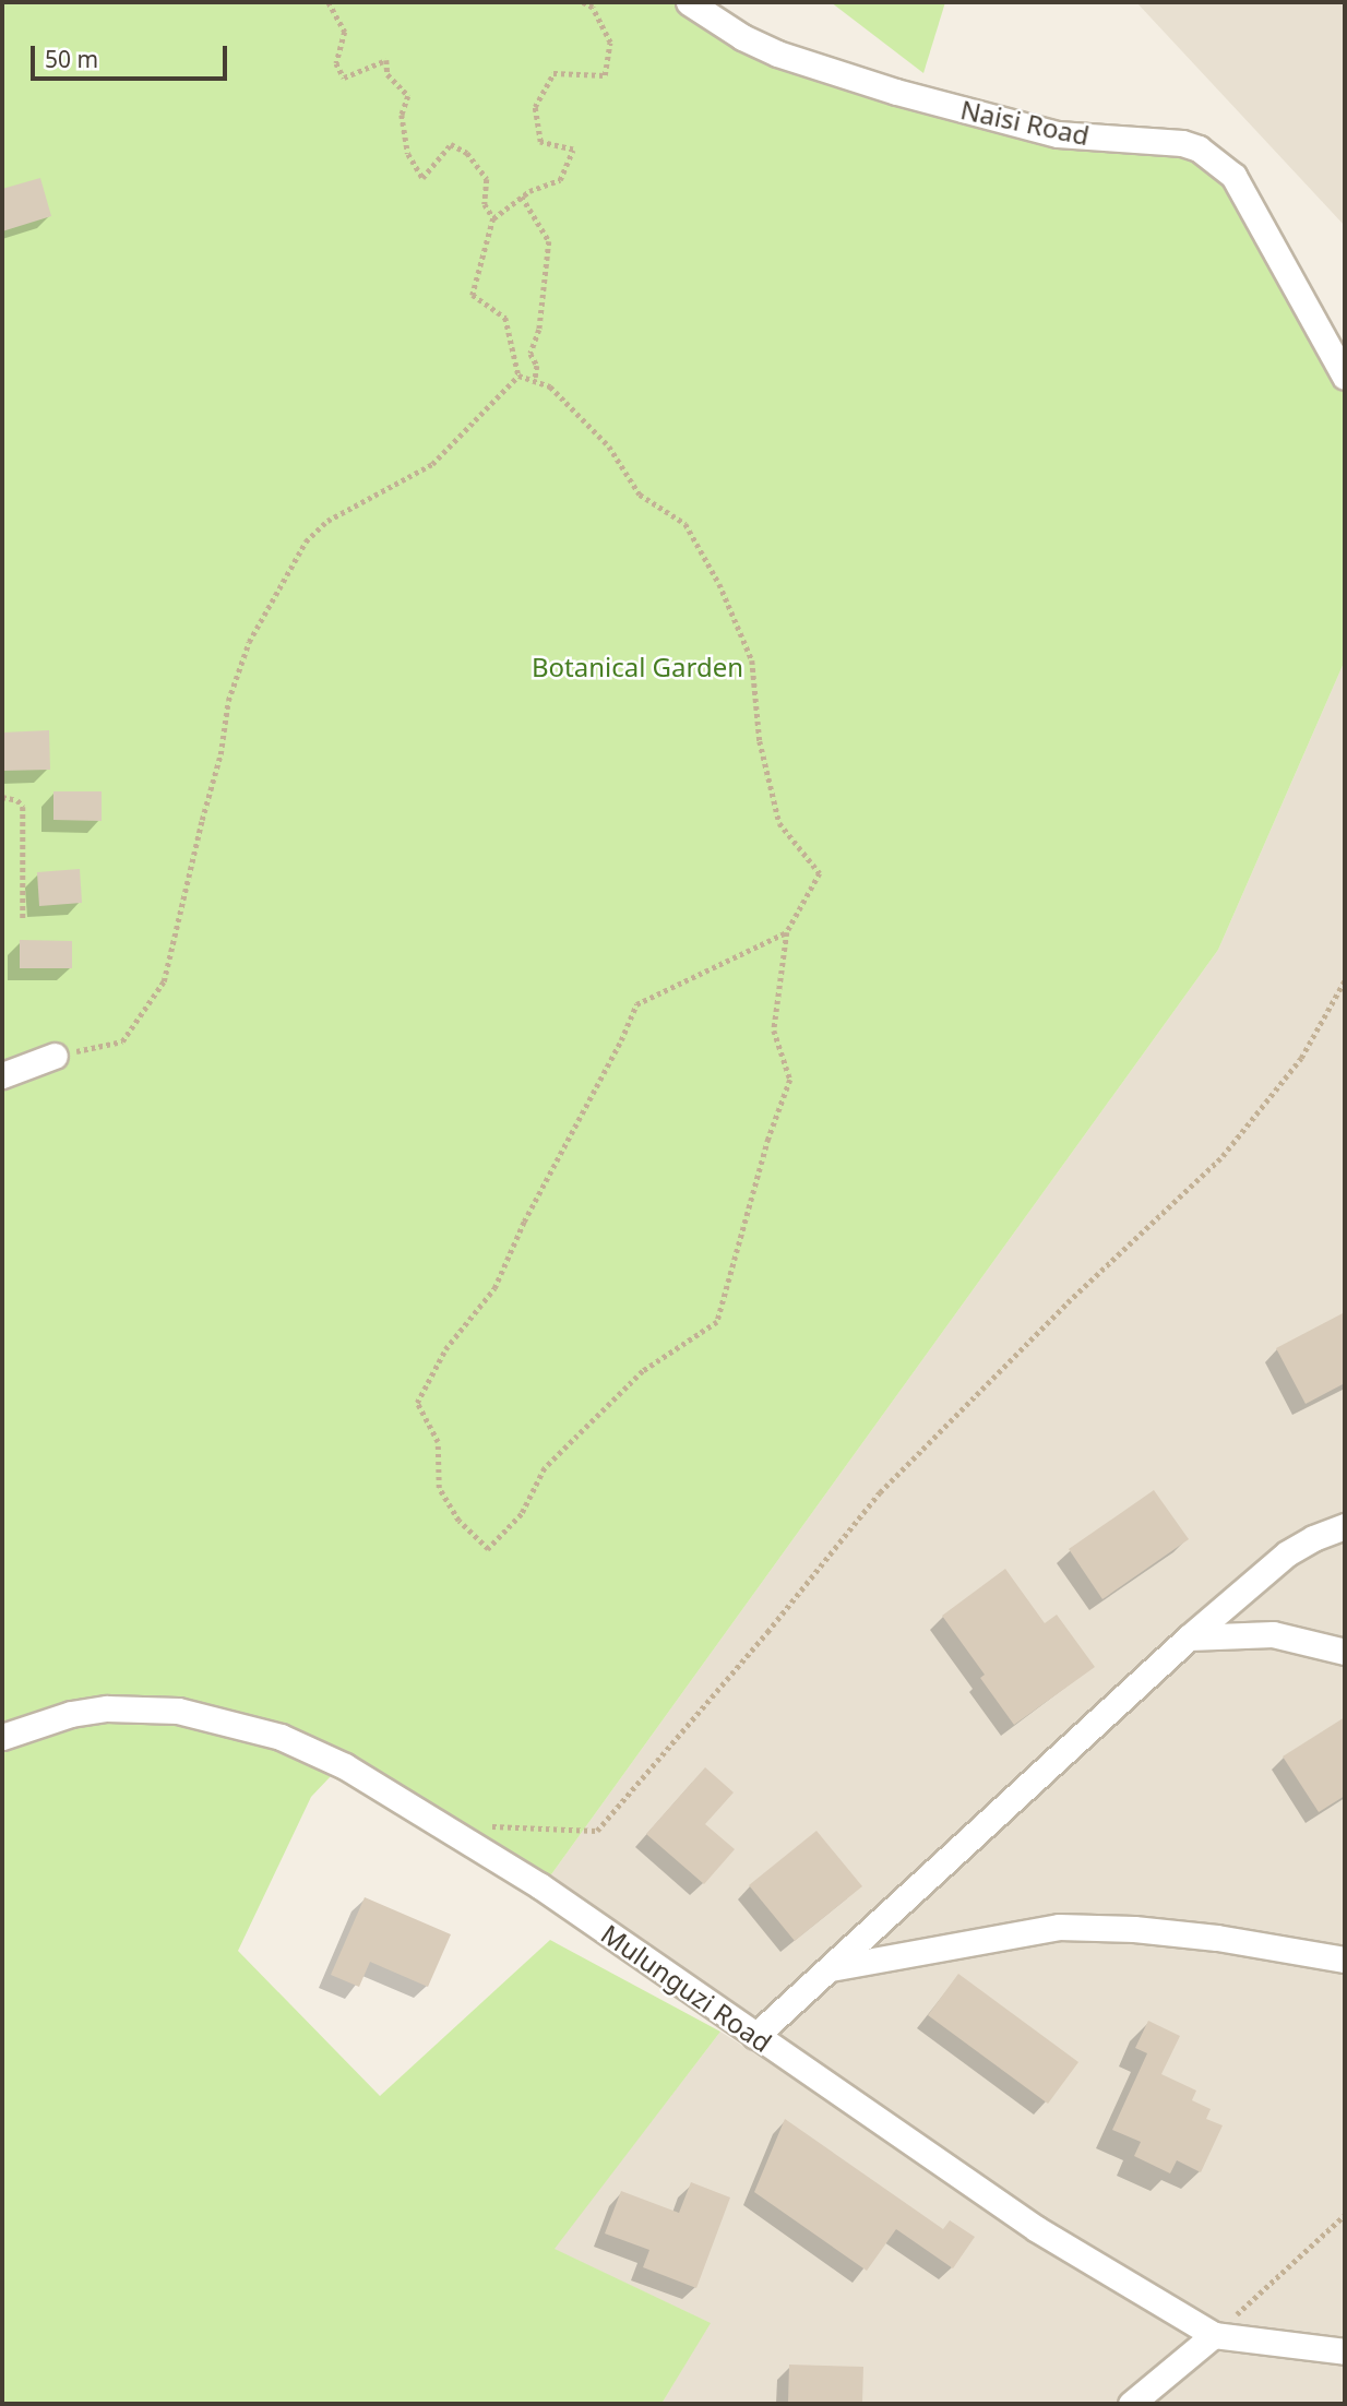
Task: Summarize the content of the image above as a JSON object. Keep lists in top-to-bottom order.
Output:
{
  "streets": {
    "street": ["Naisi Road", "Mulunguzi Road"]
  },
  "parks": ["Botanical Garden"],
  "scale_bar": "50 m"
}
